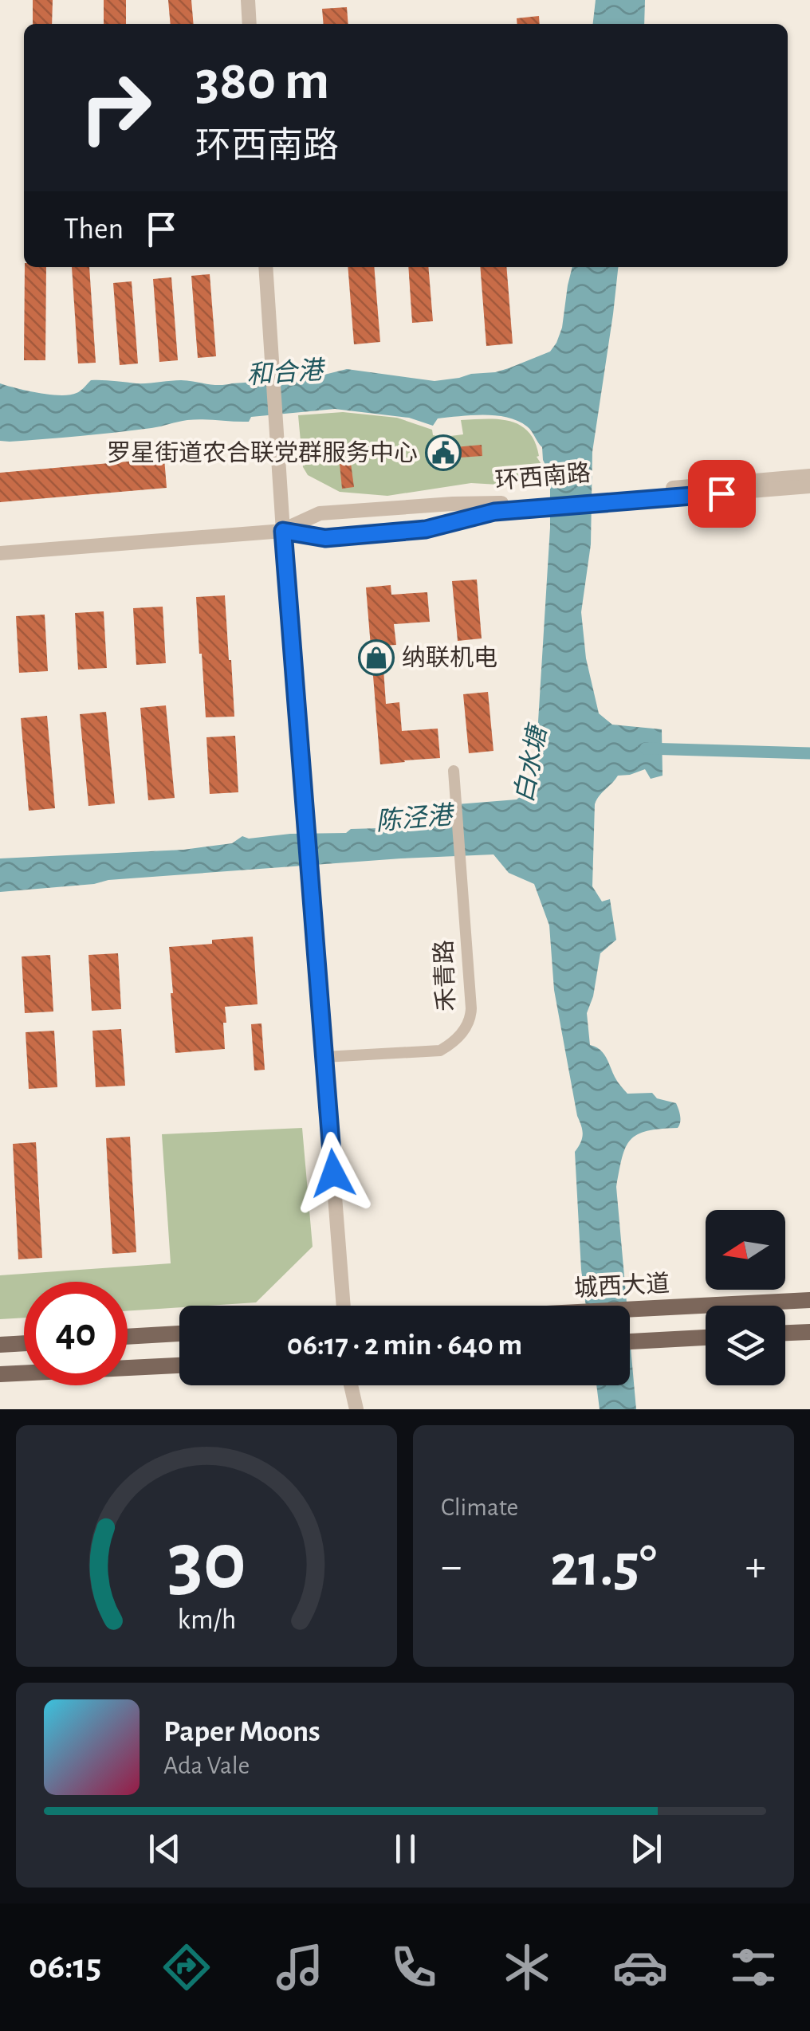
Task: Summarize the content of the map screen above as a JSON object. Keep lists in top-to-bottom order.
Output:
{
  "streets": {
    "main road": ["城西大道"],
    "street": ["环西南路", "禾青路"]
  },
  "water": ["和合港", "白水塘", "陈泾港"],
  "places": {
    "public building": ["罗星街道农合联党群服务中心"],
    "shop": ["纳联机电"]
  },
  "north": "left",
  "page": {
    "turn": ["380 m", "环西南路"],
    "then": "Then",
    "limit": "40",
    "trip": "06:17 · 2 min · 640 m",
    "tile": "Climate",
    "heat": ["−", "21.5°", "+"],
    "song": ["Paper Moons", "Ada Vale"],
    "tabs": "06:15",
    "gauge": ["30", "km/h"]
  }
}
